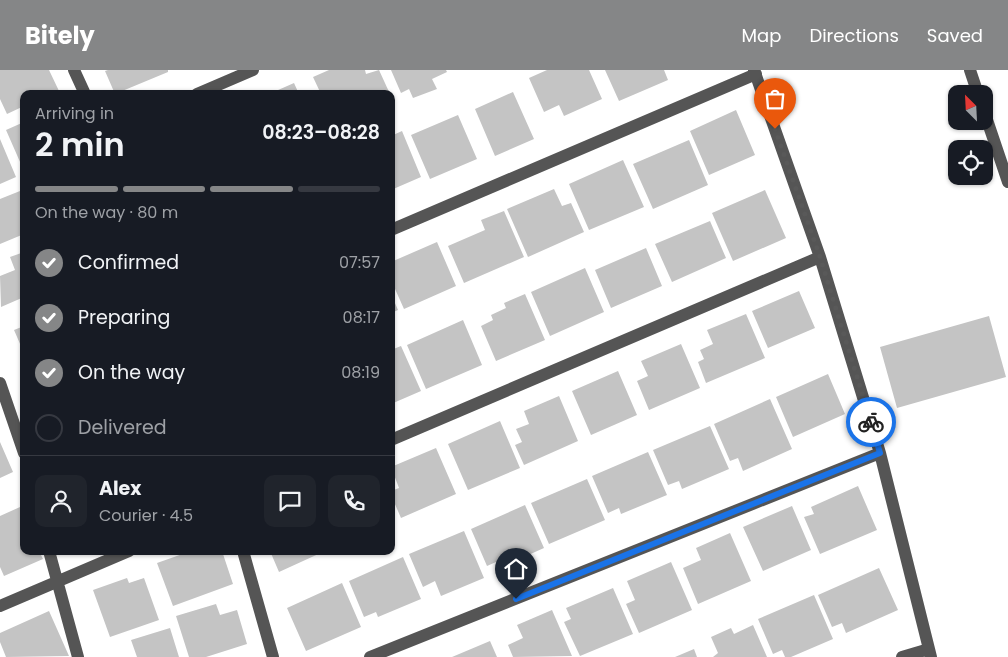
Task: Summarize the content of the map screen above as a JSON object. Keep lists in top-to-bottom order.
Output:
{
  "north": "top left",
  "page": {
    "header": "Bitely",
    "nav": ["Map", "Directions", "Saved"],
    "heading": ["2 min", "Arriving in", "08:23–08:28"],
    "panel": ["Alex", "Courier · 4.5"],
    "bar": "On the way · 80 m",
    "list": [
      ["Confirmed", "07:57"],
      ["Preparing", "08:17"],
      ["On the way", "08:19"],
      "Delivered"
    ]
  }
}
